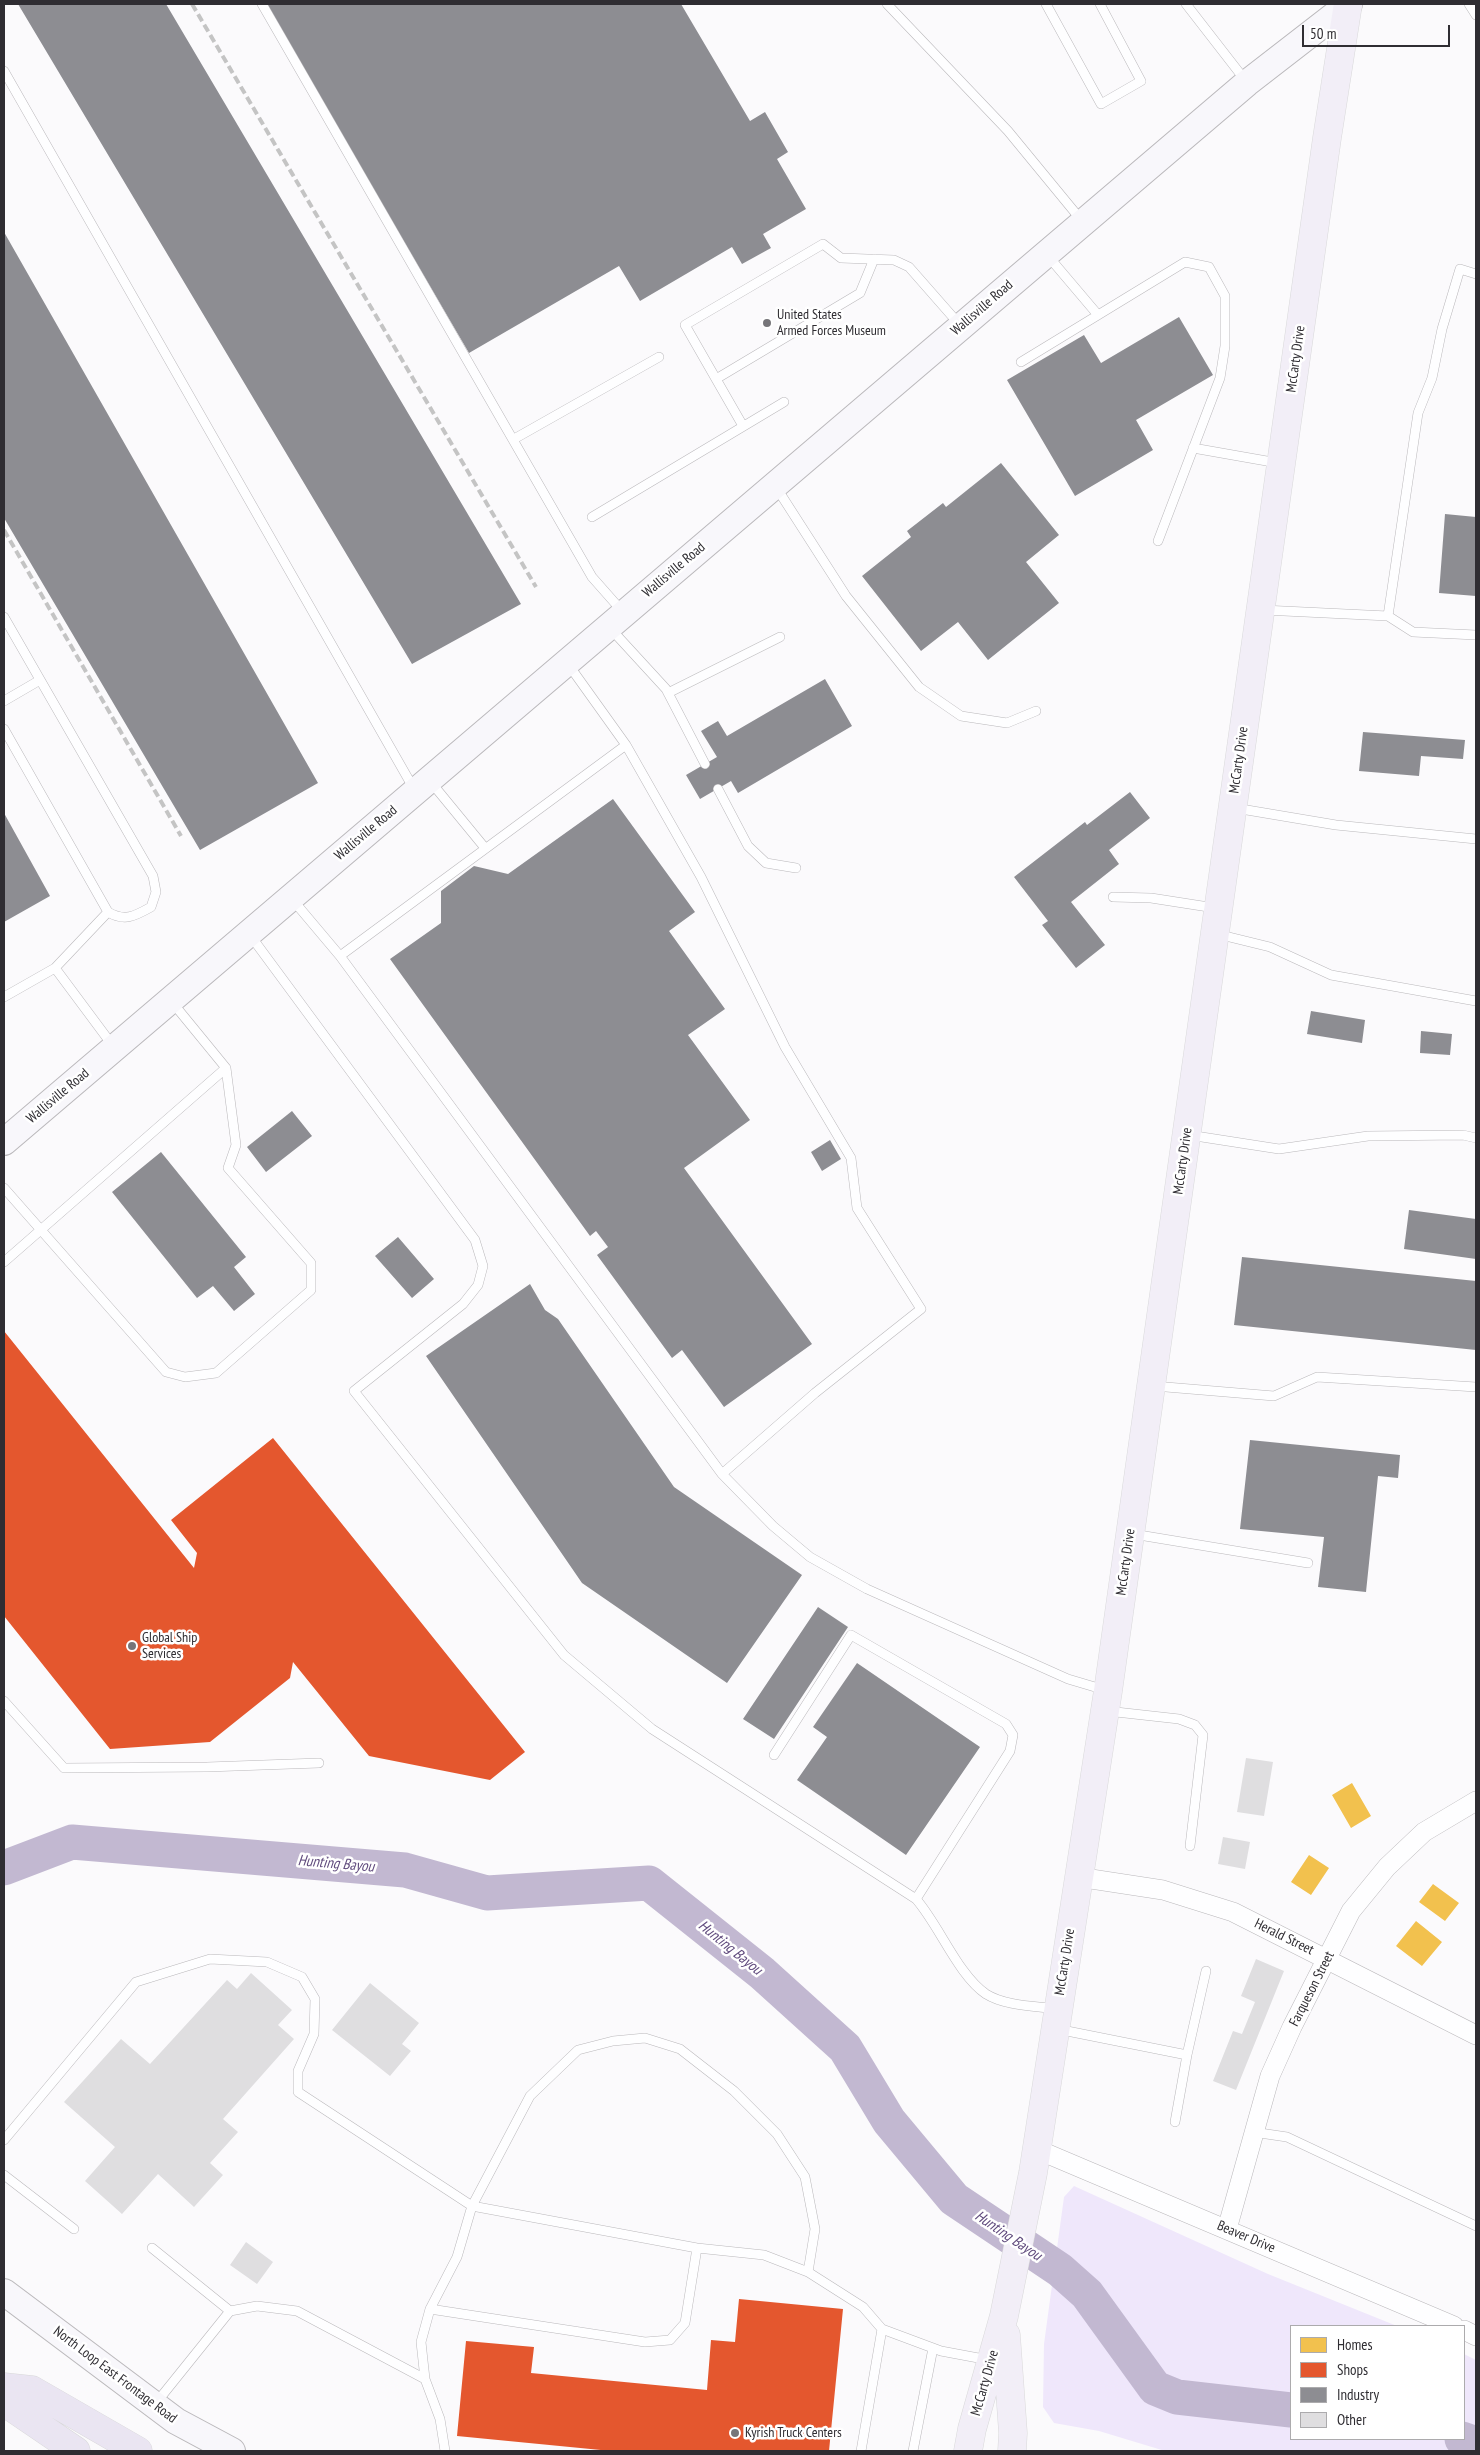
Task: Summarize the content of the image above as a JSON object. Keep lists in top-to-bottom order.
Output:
{
  "streets": {
    "main road": ["Wallisville Road", "McCarty Drive", "North Loop East Frontage Road"],
    "street": ["Herald Street", "Farqueson Street", "Beaver Drive"]
  },
  "crossings": [
    ["Wallisville Road", "McCarty Drive"],
    ["McCarty Drive", "Herald Street"],
    ["McCarty Drive", "Beaver Drive"],
    ["Herald Street", "Farqueson Street"],
    ["Farqueson Street", "Beaver Drive"]
  ],
  "water": ["Hunting Bayou"],
  "places": ["United States Armed Forces Museum", "Global Ship Services", "Kyrish Truck Centers"],
  "legend": [
    "Homes",
    "Shops",
    "Industry",
    "Other"
  ],
  "scale_bar": "50 m"
}
